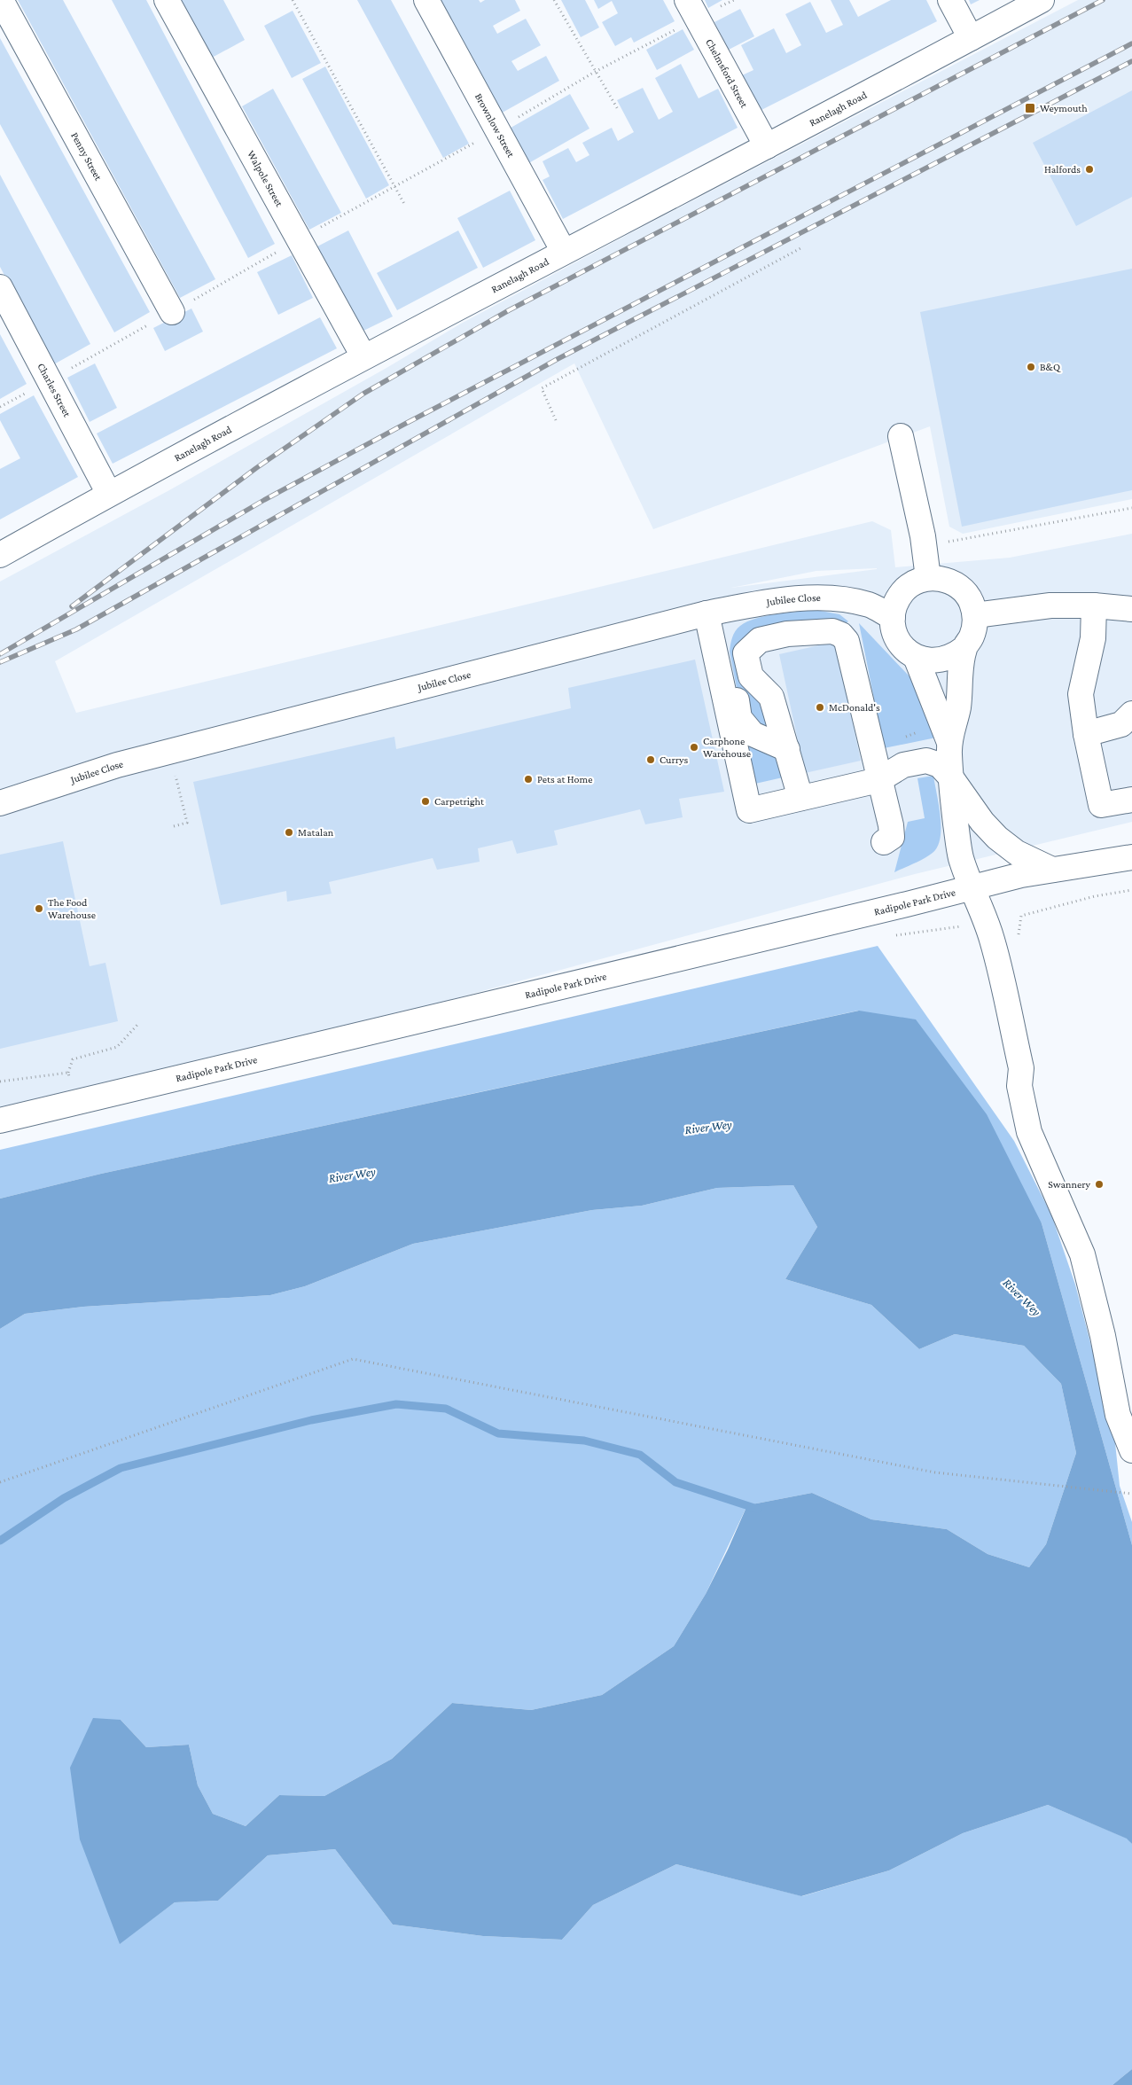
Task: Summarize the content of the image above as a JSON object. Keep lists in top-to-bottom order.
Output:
{
  "streets": {
    "street": [
      "Chelmsford Street",
      "Ranelagh Road",
      "Brownlow Street",
      "Penny Street",
      "Walpole Street",
      "Charles Street",
      "Jubilee Close",
      "Radipole Park Drive"
    ]
  },
  "crossings": [
    ["Chelmsford Street", "Ranelagh Road"],
    ["Ranelagh Road", "Brownlow Street"],
    ["Ranelagh Road", "Walpole Street"],
    ["Ranelagh Road", "Charles Street"]
  ],
  "water": ["River Wey"],
  "places": {
    "transit": ["Weymouth"],
    "other": [
      "Halfords",
      "B&Q",
      "McDonald's",
      "Carphone Warehouse",
      "Currys",
      "Pets at Home",
      "Carpetright",
      "Matalan",
      "The Food Warehouse",
      "Swannery"
    ]
  }
}
